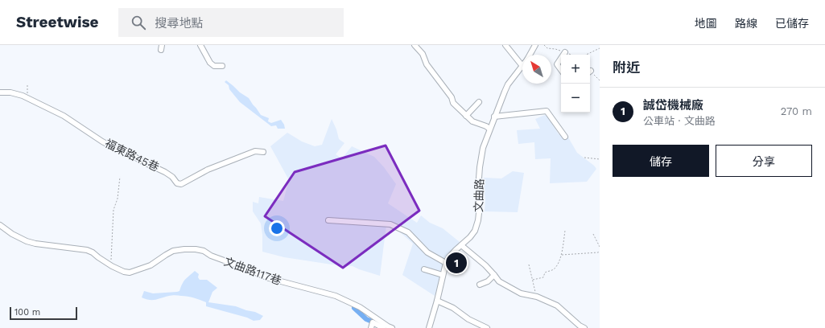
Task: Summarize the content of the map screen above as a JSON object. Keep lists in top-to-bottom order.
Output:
{
  "streets": {
    "street": ["福東路45巷", "文曲路", "文曲路117巷"]
  },
  "scale_bar": "100 m",
  "north": "top left",
  "page": {
    "header": "Streetwise",
    "search": "搜尋地點",
    "nav": ["地圖", "路線", "已儲存"],
    "heading": "附近",
    "map_buttons": ["+", "−"],
    "list": [
      {
        "mark": "1",
        "name": "誠岱機械廠",
        "note": "公車站 · 文曲路",
        "value": "270 m"
      }
    ],
    "buttons": ["儲存", "分享"],
    "pins": "1",
    "scale": "100 m"
  }
}
